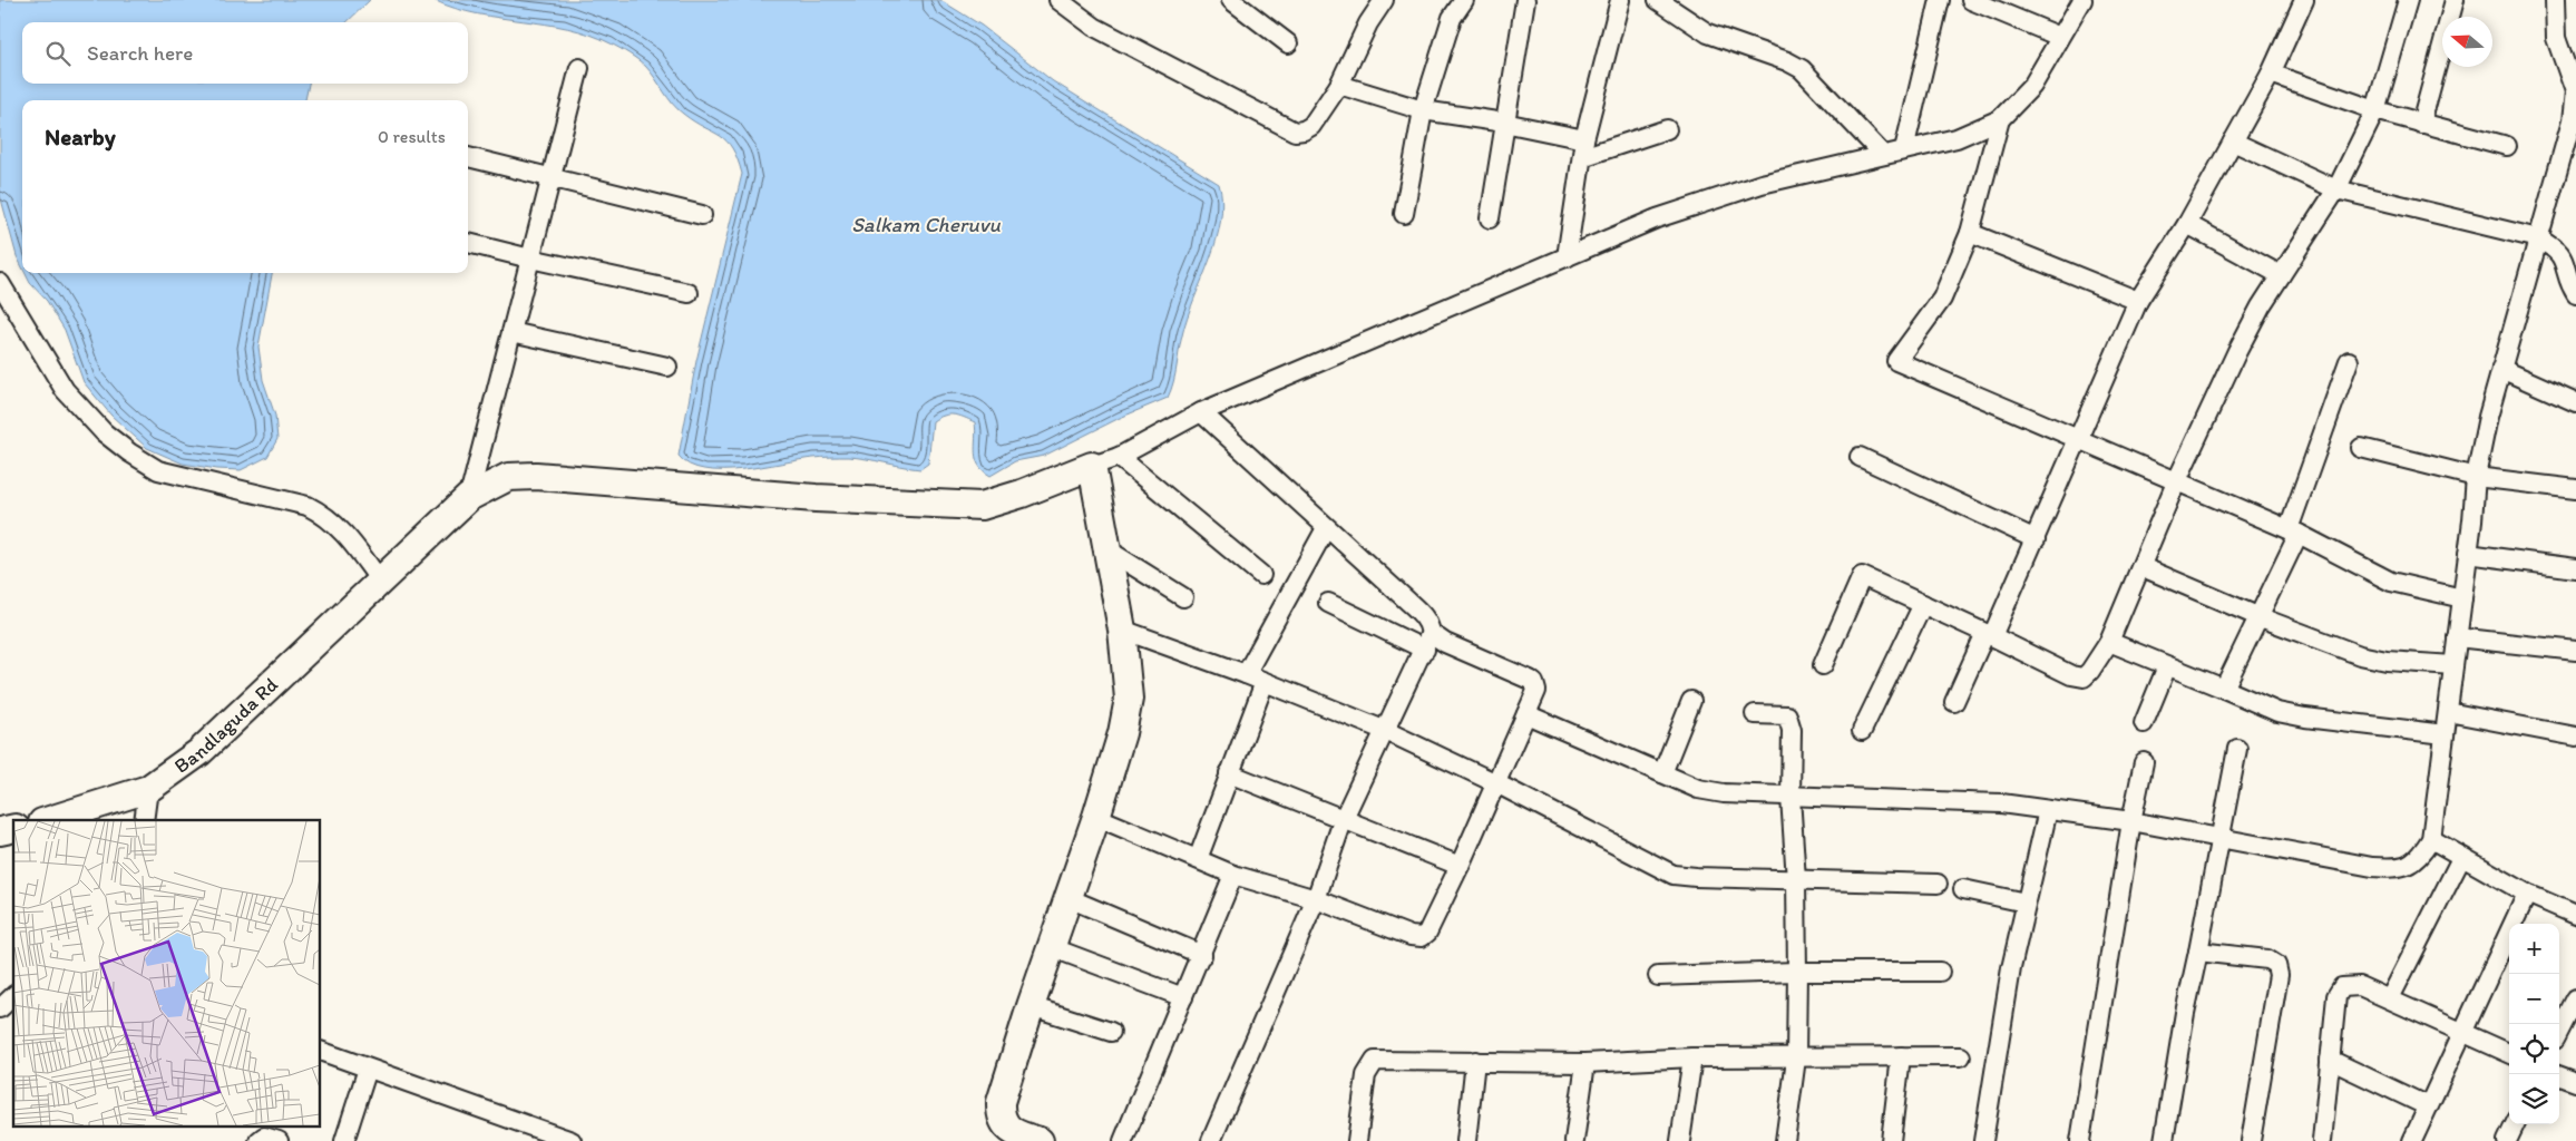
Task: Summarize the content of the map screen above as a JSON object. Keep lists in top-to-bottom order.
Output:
{
  "streets": {
    "street": ["Bandlaguda Rd"]
  },
  "water": ["Salkam Cheruvu"],
  "north": "left",
  "page": {
    "search": "Search here",
    "heading": ["Nearby", "0 results"],
    "map_buttons": ["+", "−"]
  }
}
